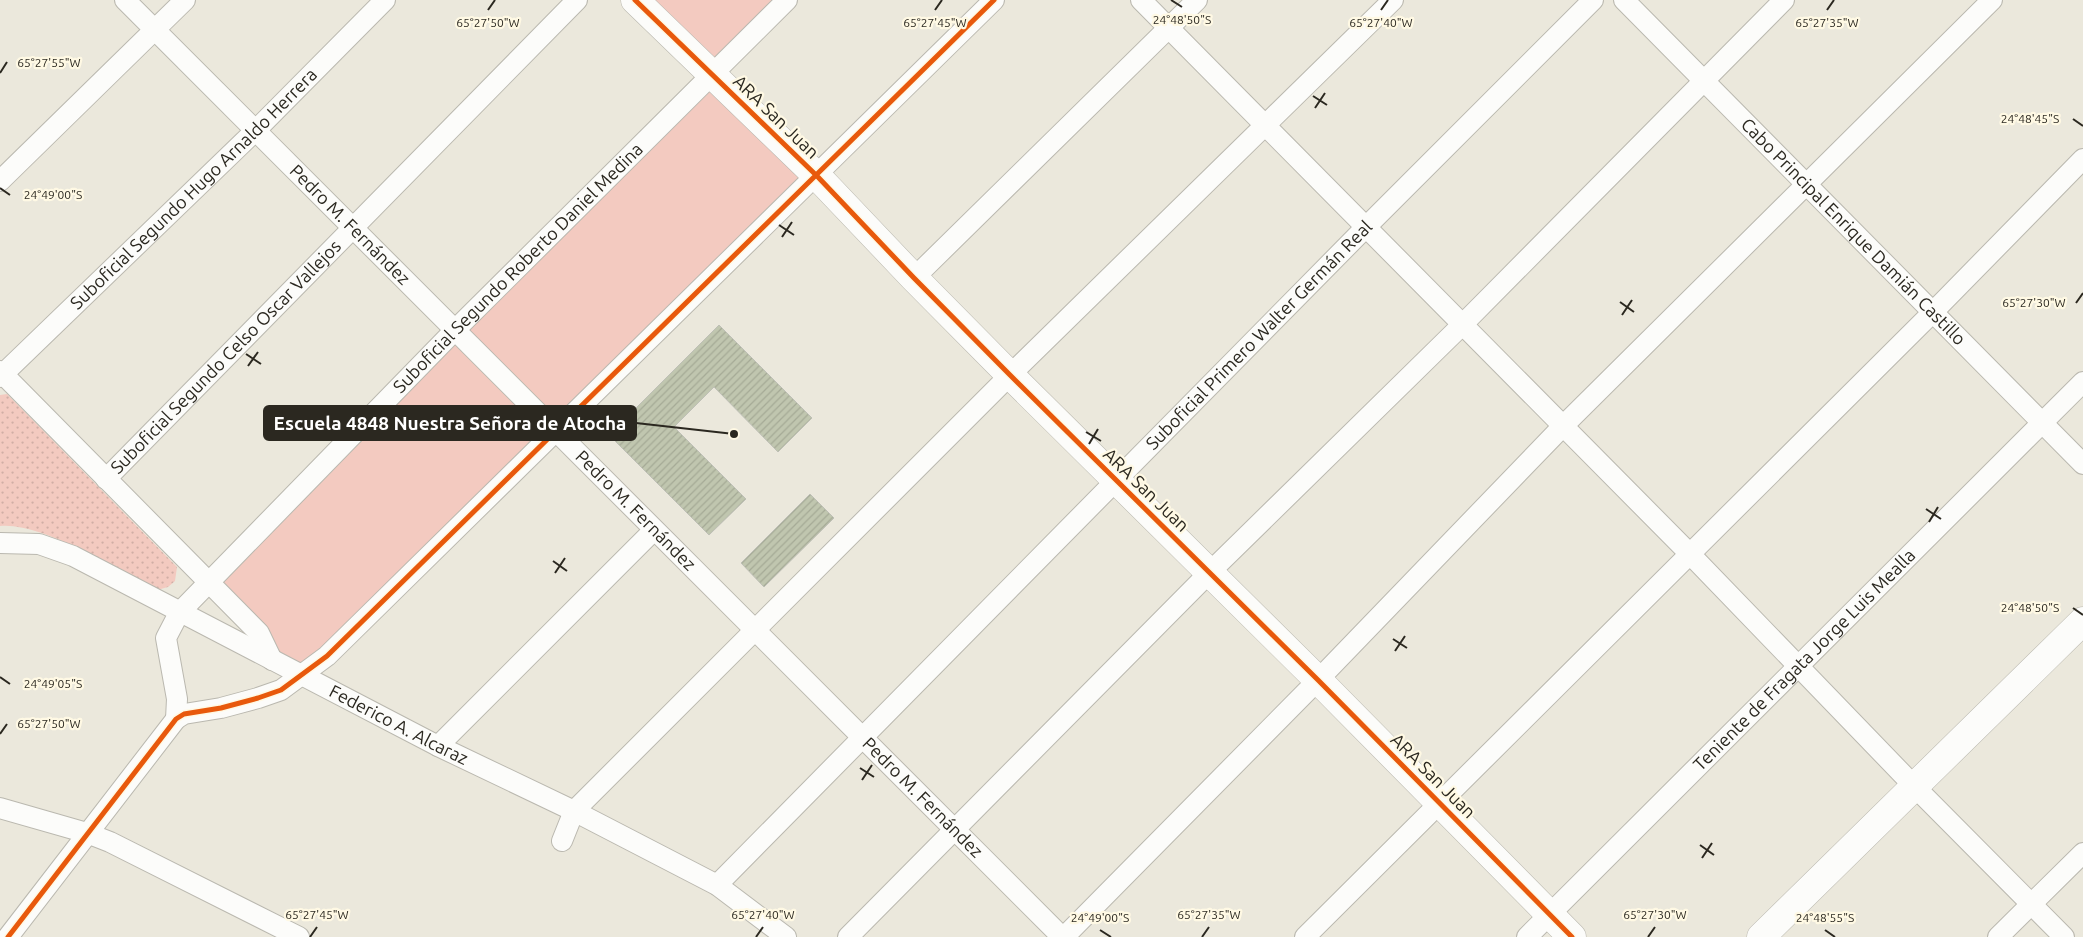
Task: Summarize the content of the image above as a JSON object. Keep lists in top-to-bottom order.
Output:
{
  "streets": {
    "street": [
      "ARA San Juan",
      "Suboficial Segundo Hugo Arnaldo Herrera",
      "Pedro M. Fernández",
      "Cabo Principal Enrique Damián Castillo",
      "Suboficial Segundo Roberto Daniel Medina",
      "Suboficial Primero Walter Germán Real",
      "Suboficial Segundo Celso Oscar Vallejos",
      "Teniente de Fragata Jorge Luis Mealla",
      "Federico A. Alcaraz"
    ]
  },
  "crossings": [
    ["ARA San Juan", "Suboficial Segundo Roberto Daniel Medina"],
    ["ARA San Juan", "Suboficial Primero Walter Germán Real"],
    ["ARA San Juan", "Teniente de Fragata Jorge Luis Mealla"],
    ["Suboficial Segundo Hugo Arnaldo Herrera", "Pedro M. Fernández"],
    ["Pedro M. Fernández", "Suboficial Segundo Roberto Daniel Medina"],
    ["Pedro M. Fernández", "Suboficial Primero Walter Germán Real"],
    ["Pedro M. Fernández", "Suboficial Segundo Celso Oscar Vallejos"],
    ["Cabo Principal Enrique Damián Castillo", "Teniente de Fragata Jorge Luis Mealla"],
    ["Suboficial Segundo Roberto Daniel Medina", "Federico A. Alcaraz"],
    ["Suboficial Primero Walter Germán Real", "Federico A. Alcaraz"]
  ],
  "places": ["Escuela 4848 Nuestra Señora de Atocha"],
  "coordinates": [
    "24°48'50\"S",
    "65°27'45\"W",
    "65°27'40\"W",
    "65°27'35\"W",
    "65°27'50\"W",
    "65°27'55\"W",
    "24°48'45\"S",
    "24°49'00\"S",
    "65°27'30\"W",
    "24°49'05\"S",
    "24°48'55\"S"
  ]
}
